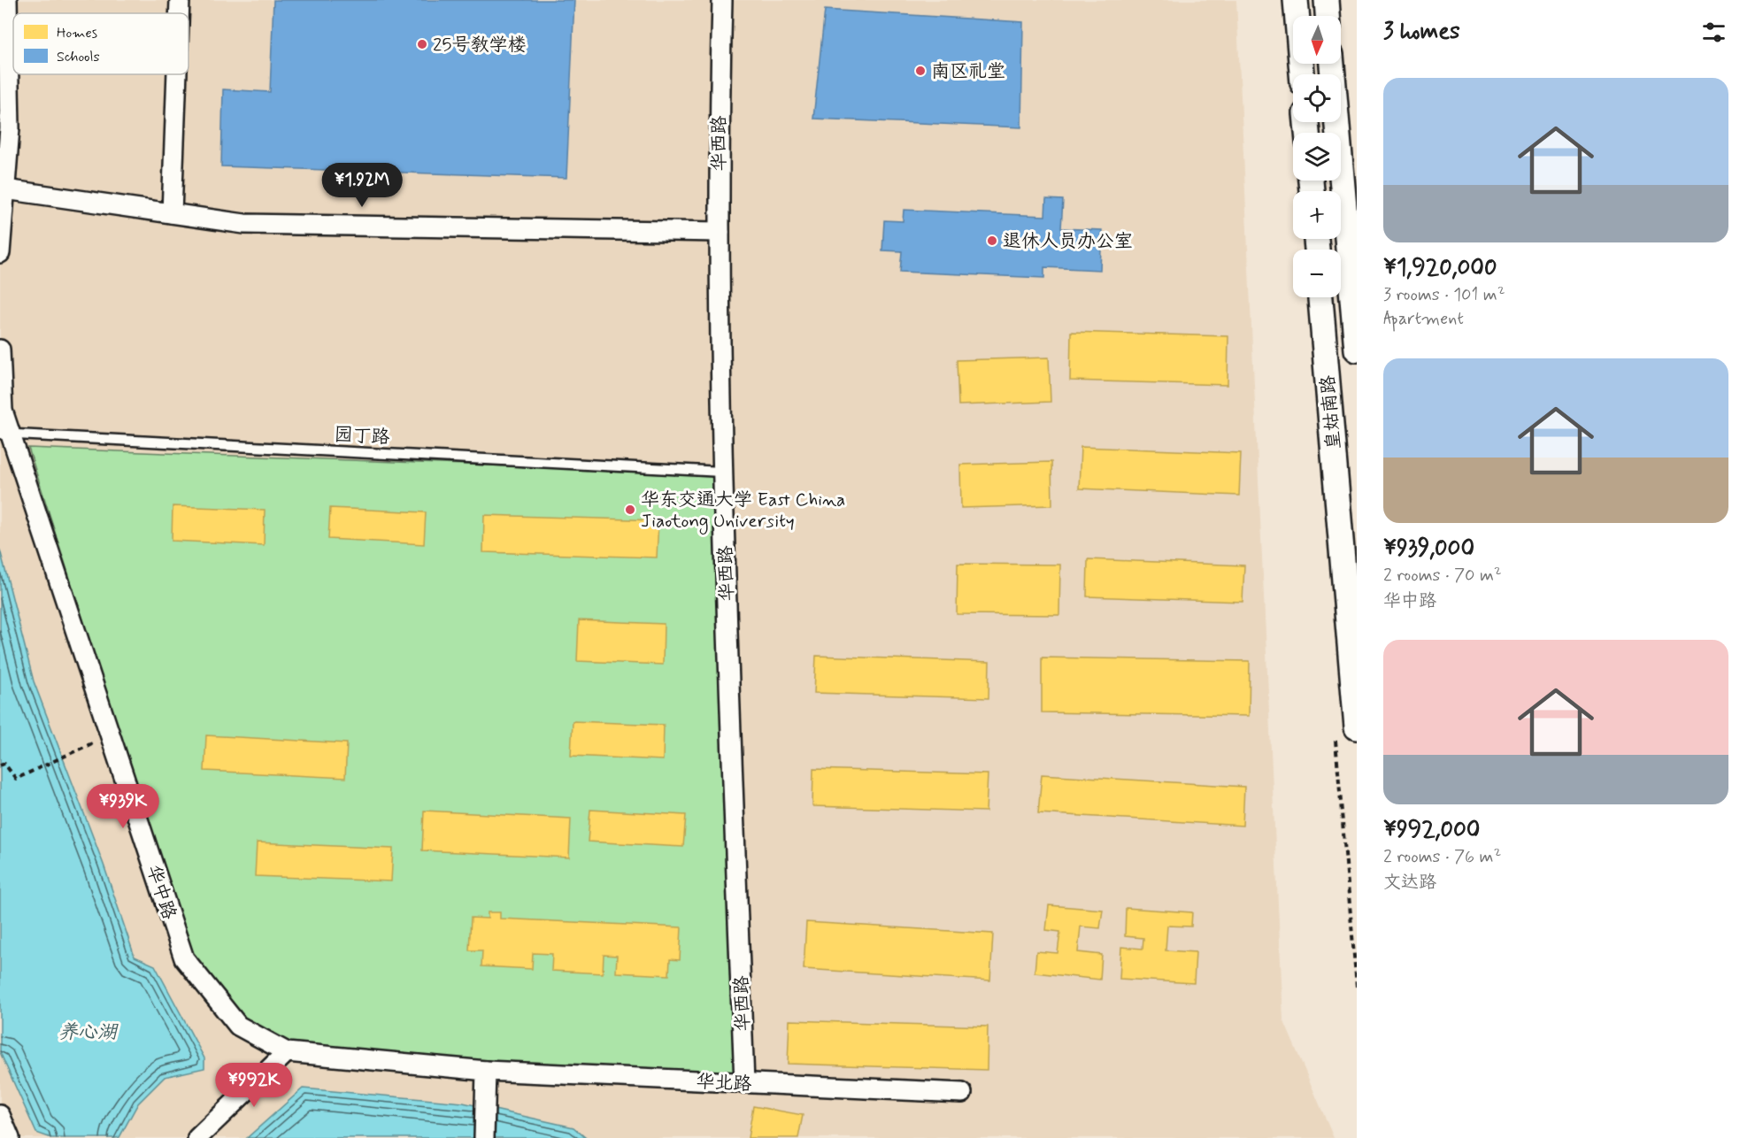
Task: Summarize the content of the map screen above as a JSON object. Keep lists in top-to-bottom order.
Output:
{
  "streets": {
    "street": [
      "华西路",
      "皇姑南路",
      "华中路",
      "华北路"
    ],
    "lane": ["园丁路"]
  },
  "crossings": [
    ["华西路", "园丁路"],
    ["华西路", "华北路"],
    ["园丁路", "华中路"],
    ["华中路", "华北路"]
  ],
  "water": ["养心湖"],
  "places": [
    "25号教学楼",
    "南区礼堂",
    "退休人员办公室",
    "华东交通大学 East China Jiaotong University"
  ],
  "legend": ["Homes", "Schools"],
  "north": "bottom",
  "page": {
    "heading": "3 homes",
    "map_buttons": ["+", "−"],
    "list": [
      {
        "name": "¥1,920,000",
        "note": "3 rooms · 101 m² · Apartment"
      },
      {
        "name": "¥939,000",
        "note": "2 rooms · 70 m² · 华中路"
      },
      {
        "name": "¥992,000",
        "note": "2 rooms · 76 m² · 文达路"
      }
    ],
    "price": ["¥1.92M", "¥939K", "¥992K"]
  }
}
